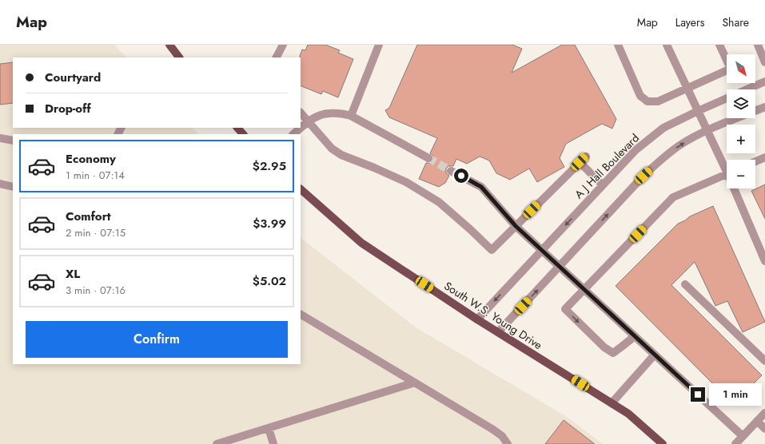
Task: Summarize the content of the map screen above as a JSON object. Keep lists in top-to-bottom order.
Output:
{
  "streets": {
    "main road": ["South W.S. Young Drive"],
    "street": ["A J Hall Boulevard"]
  },
  "crossings": [
    ["A J Hall Boulevard", "South W.S. Young Drive"]
  ],
  "north": "bottom right",
  "page": {
    "header": "Map",
    "nav": ["Map", "Layers", "Share"],
    "map_buttons": ["+", "−"],
    "banner": ["Courtyard", "Drop-off"],
    "list": [
      {
        "name": "Economy",
        "note": "1 min · 07:14",
        "value": "$2.95"
      },
      {
        "name": "Comfort",
        "note": "2 min · 07:15",
        "value": "$3.99"
      },
      {
        "name": "XL",
        "note": "3 min · 07:16",
        "value": "$5.02"
      }
    ],
    "buttons": "Confirm",
    "bubble": "1 min"
  }
}
